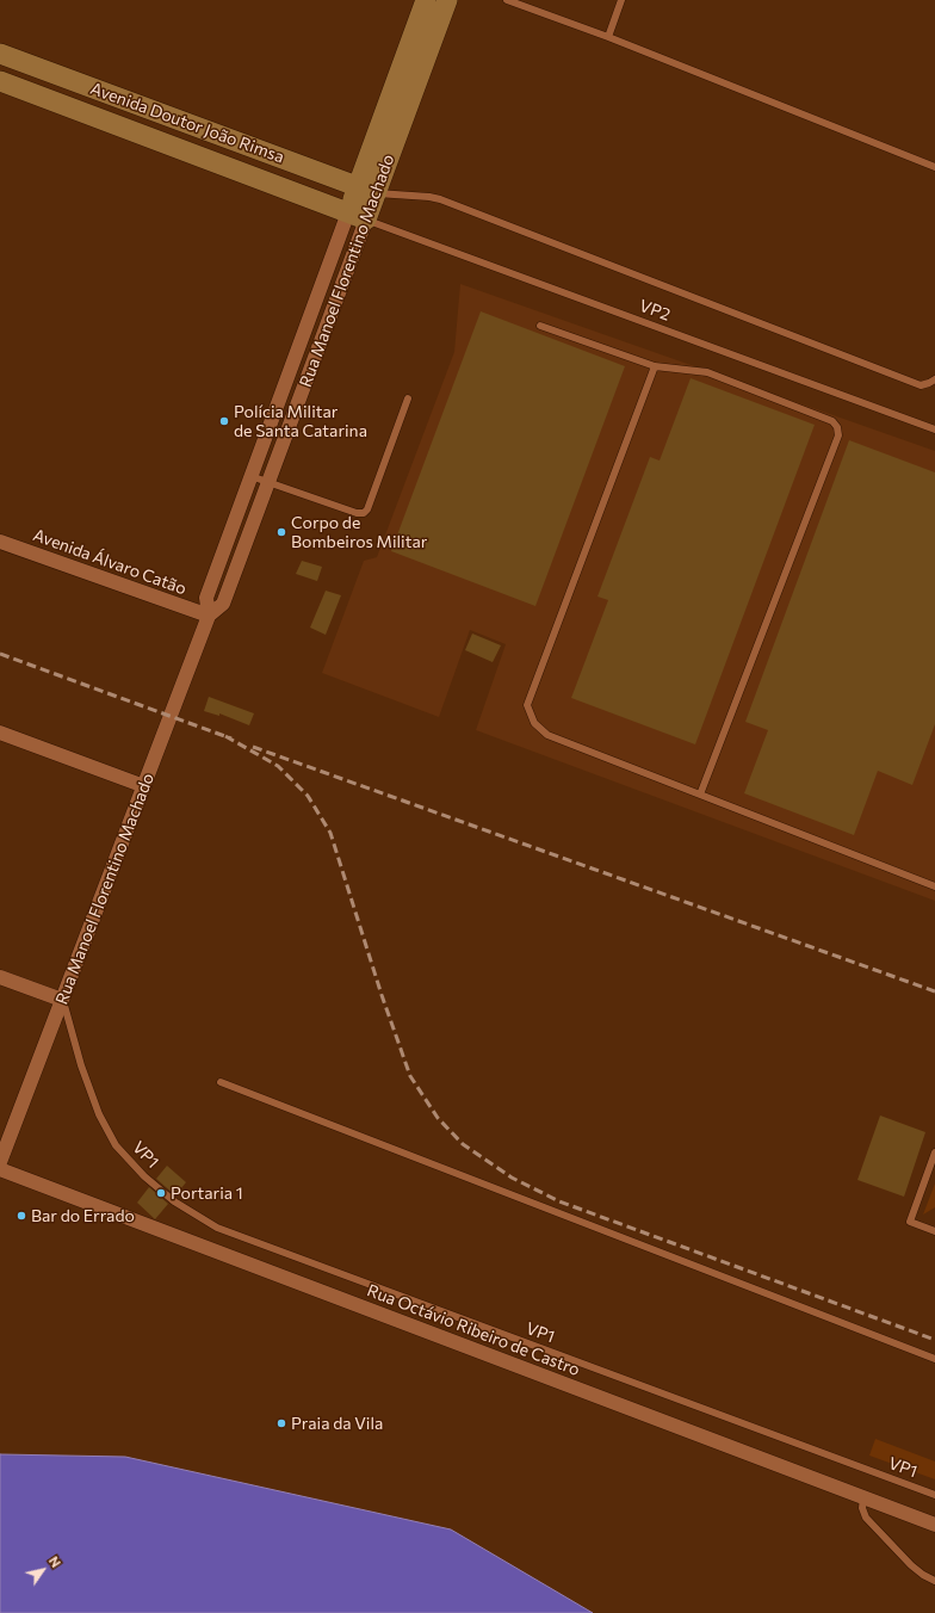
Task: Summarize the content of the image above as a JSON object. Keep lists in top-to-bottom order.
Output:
{
  "streets": {
    "street": [
      "Avenida Doutor João Rimsa",
      "Rua Manoel Florentino Machado",
      "Avenida Álvaro Catão",
      "Rua Octávio Ribeiro de Castro"
    ],
    "lane": ["VP2", "VP1"]
  },
  "crossings": [
    ["Avenida Doutor João Rimsa", "Rua Manoel Florentino Machado"],
    ["Avenida Doutor João Rimsa", "VP2"],
    ["Rua Manoel Florentino Machado", "VP2"],
    ["Rua Manoel Florentino Machado", "Avenida Álvaro Catão"],
    ["Rua Manoel Florentino Machado", "VP1"]
  ],
  "places": [
    "Polícia Militar de Santa Catarina",
    "Corpo de Bombeiros Militar",
    "Portaria 1",
    "Bar do Errado",
    "Praia da Vila"
  ],
  "north": "top right"
}
